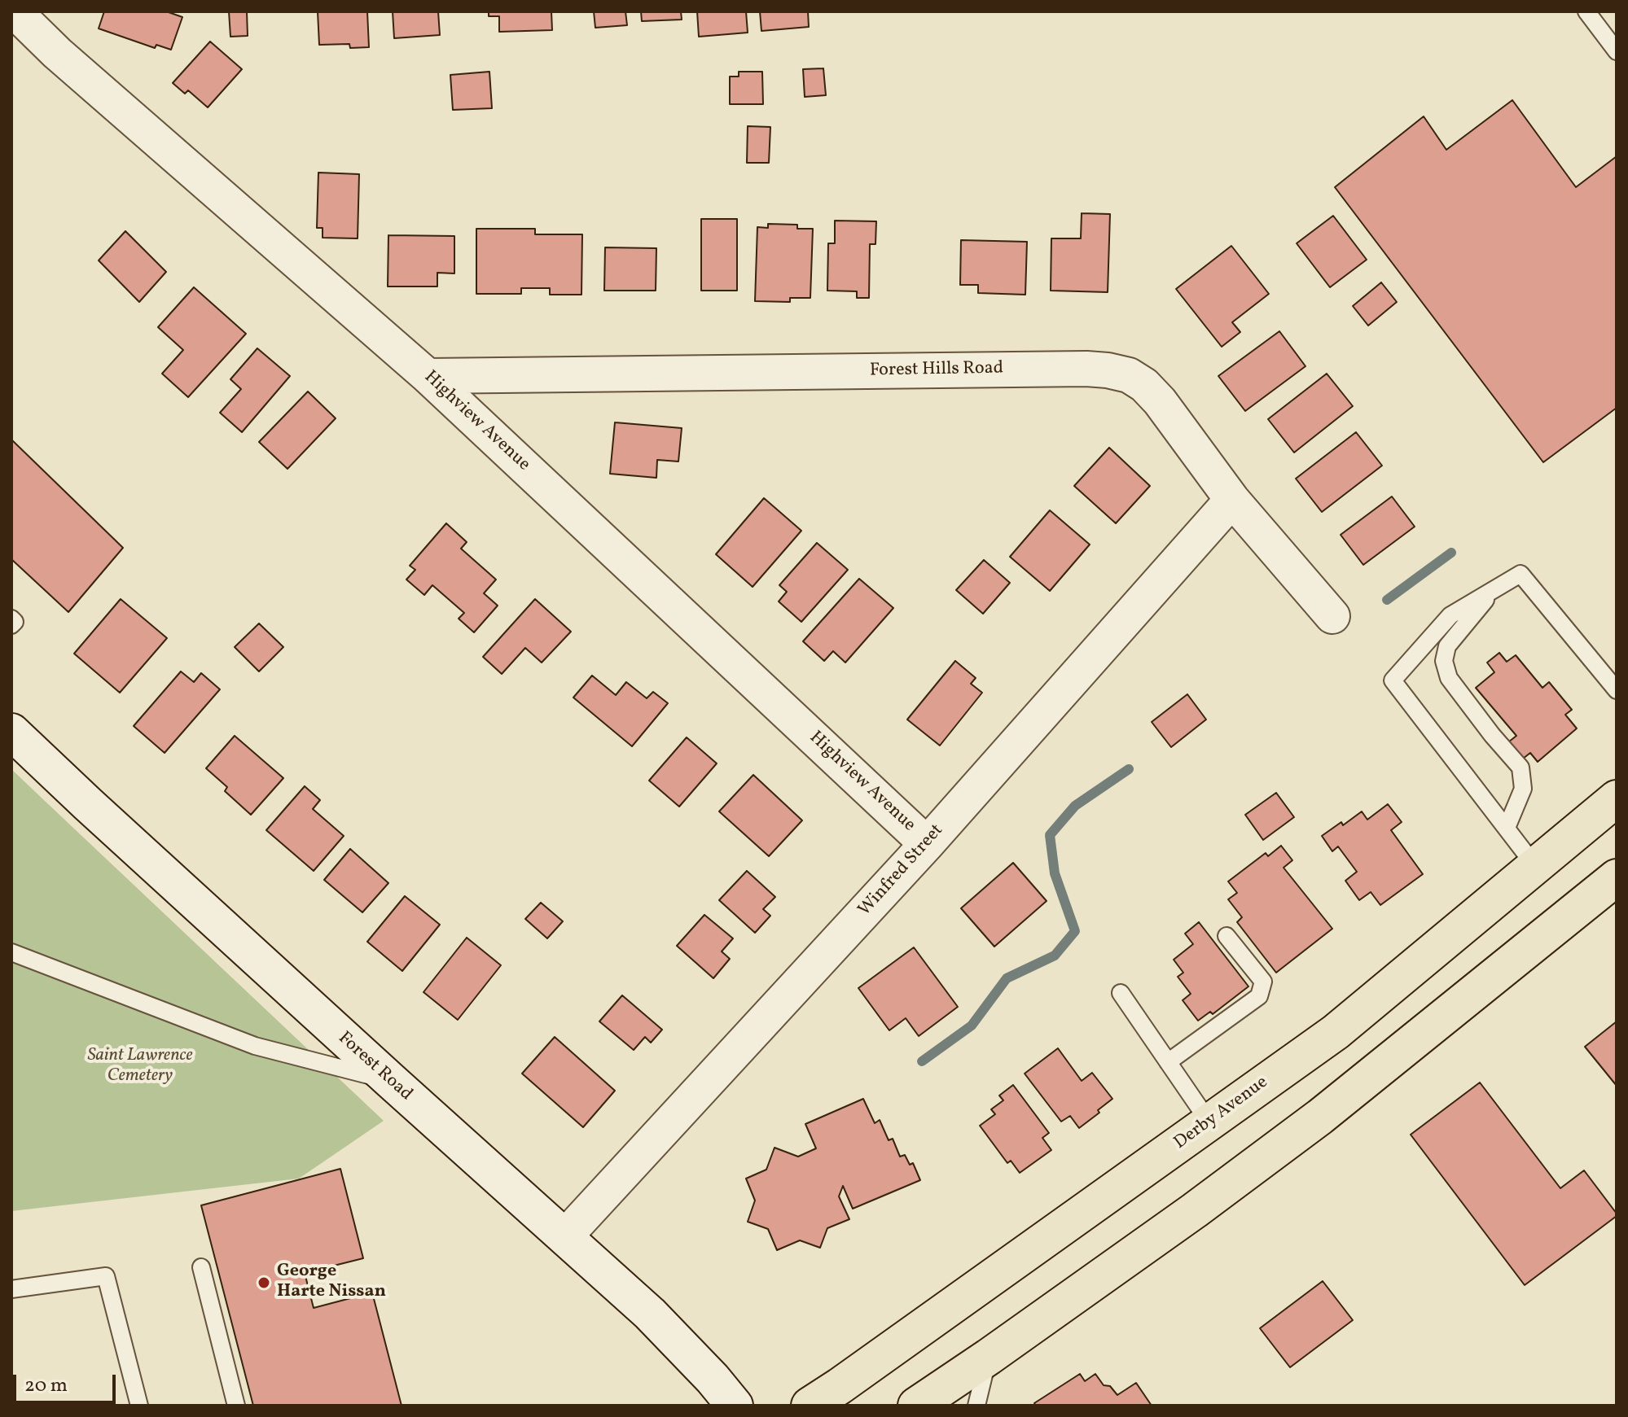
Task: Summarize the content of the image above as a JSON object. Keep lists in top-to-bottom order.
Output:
{
  "streets": {
    "highway": ["Derby Avenue"],
    "main road": ["Forest Road"],
    "street": ["Forest Hills Road", "Highview Avenue", "Winfred Street"]
  },
  "crossings": [
    ["Forest Hills Road", "Highview Avenue"],
    ["Forest Hills Road", "Winfred Street"],
    ["Highview Avenue", "Winfred Street"],
    ["Winfred Street", "Forest Road"]
  ],
  "parks": ["Saint Lawrence Cemetery"],
  "places": ["George Harte Nissan"],
  "scale_bar": "20 m"
}
